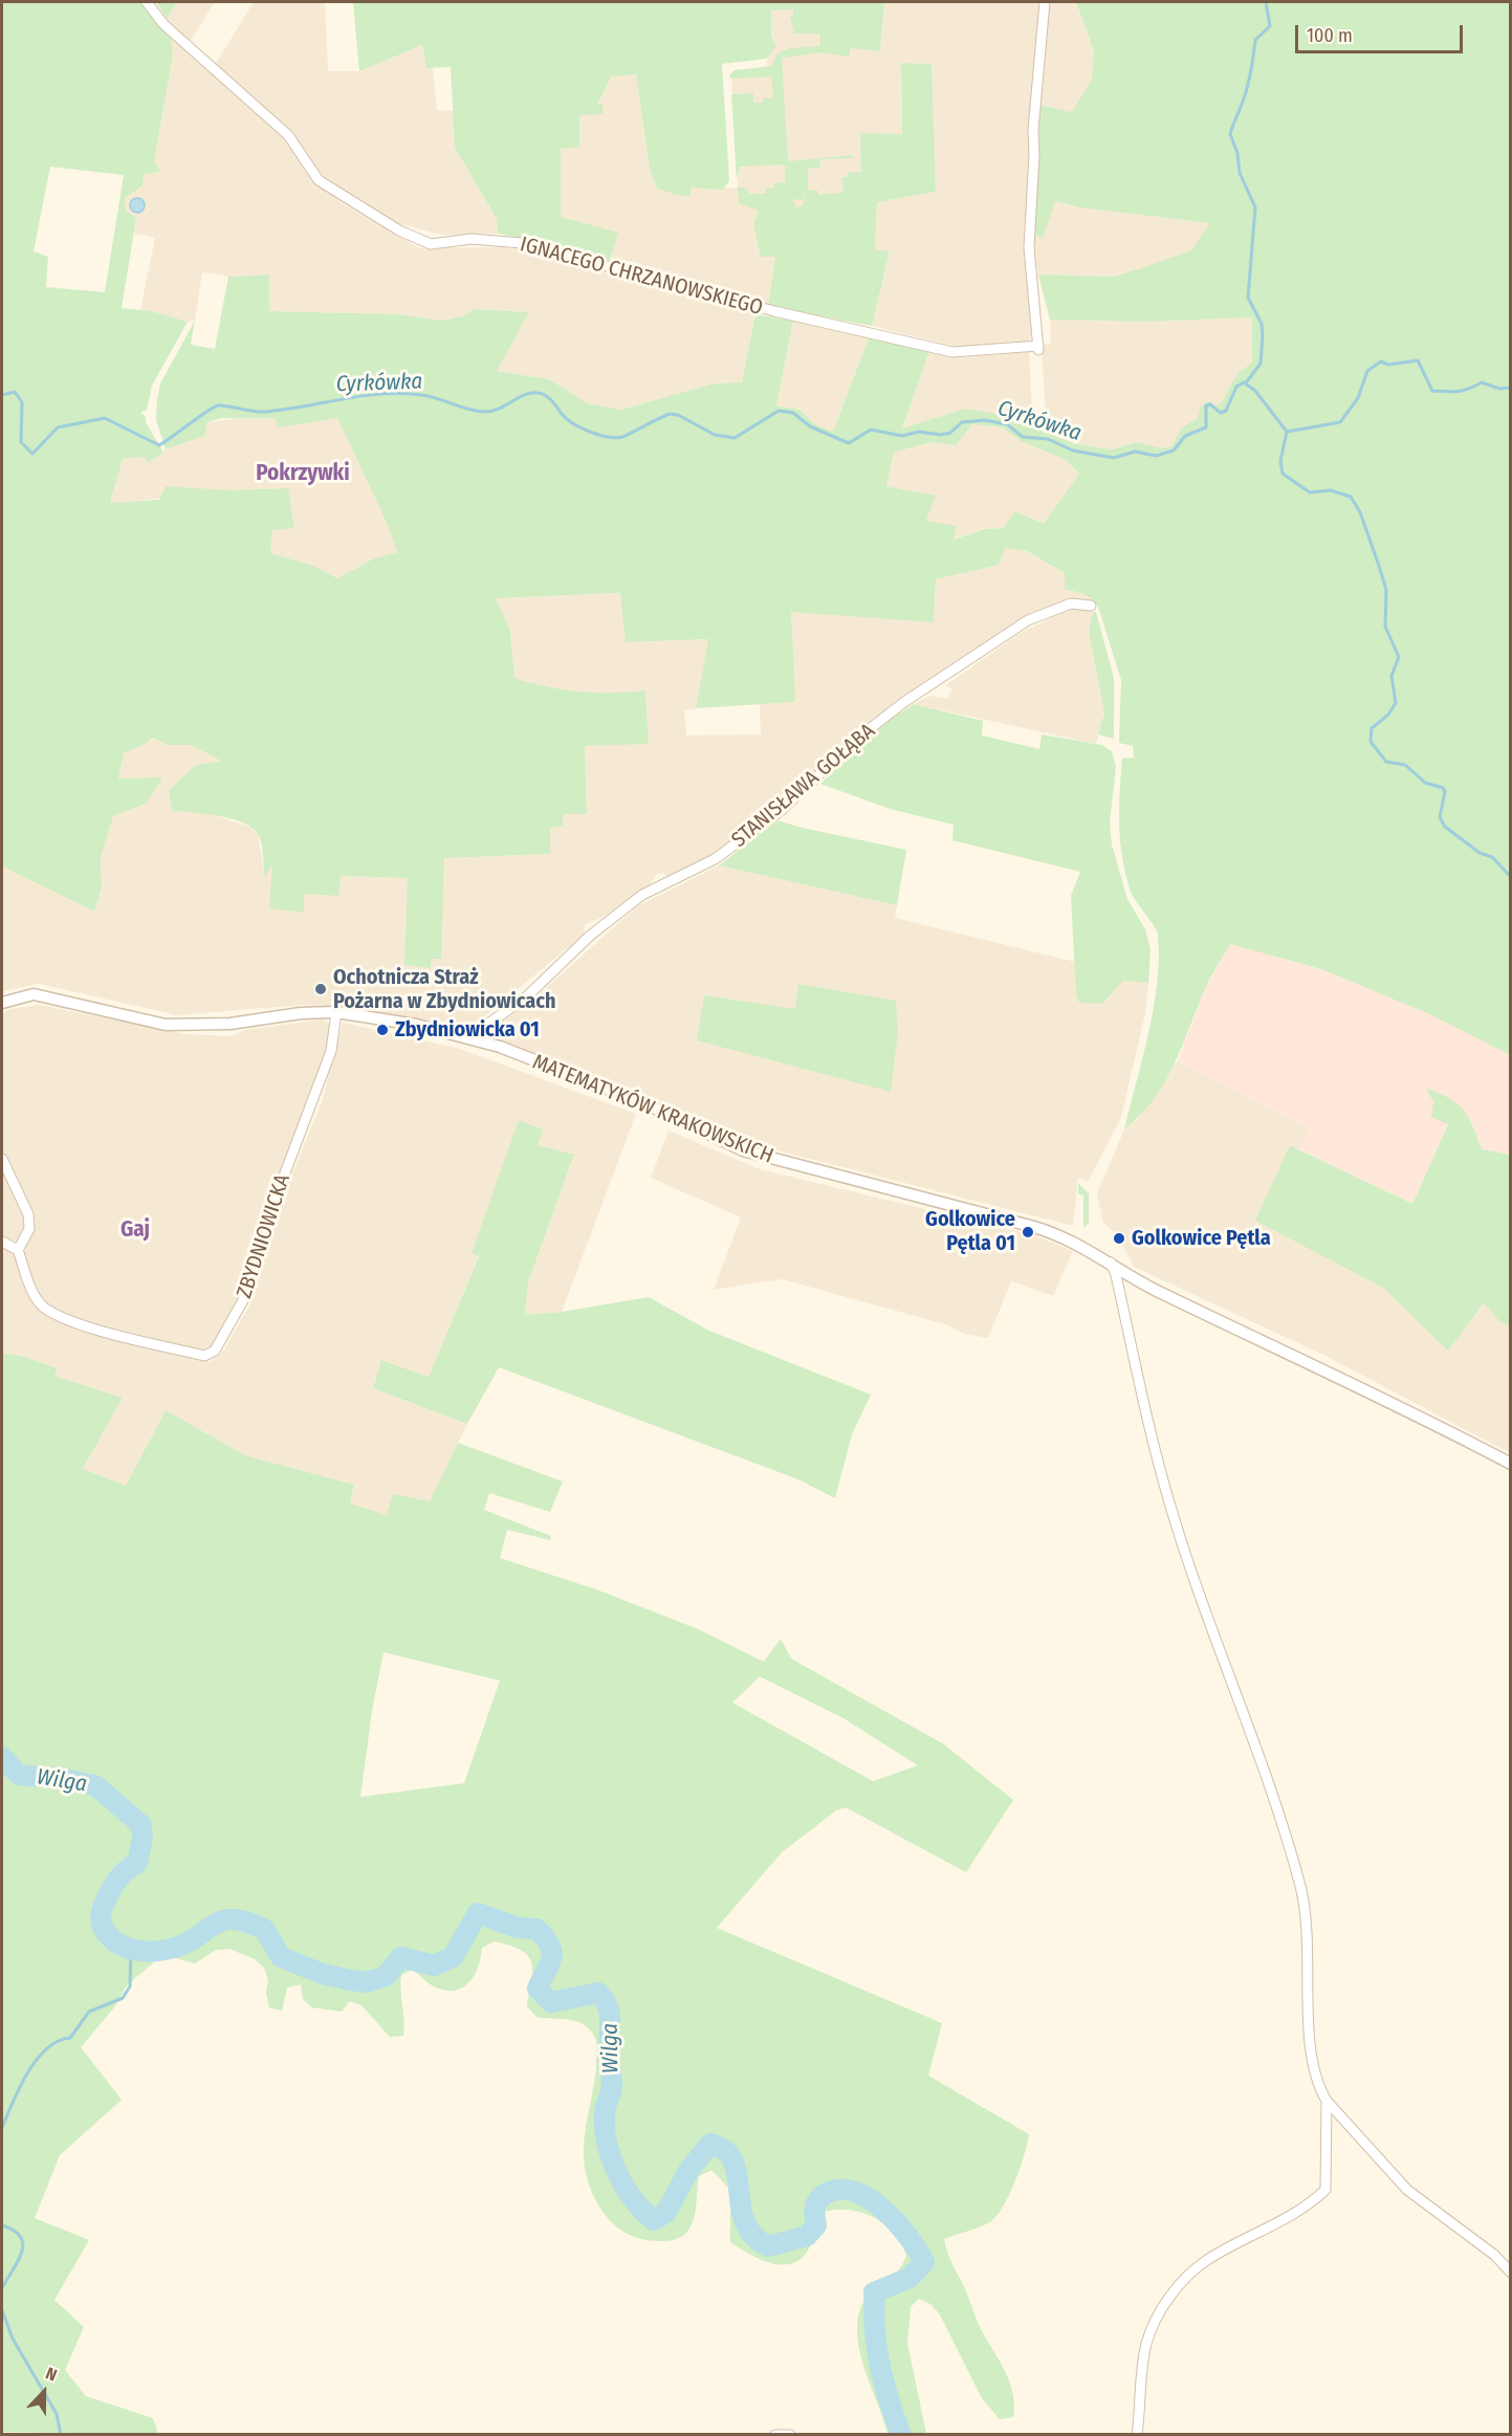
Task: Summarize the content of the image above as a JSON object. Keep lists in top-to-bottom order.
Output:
{
  "streets": {
    "street": [
      "IGNACEGO CHRZANOWSKIEGO",
      "STANISŁAWA GOŁĄBA",
      "MATEMATYKÓW KRAKOWSKICH",
      "ZBYDNIOWICKA"
    ]
  },
  "crossings": [
    ["STANISŁAWA GOŁĄBA", "MATEMATYKÓW KRAKOWSKICH"],
    ["MATEMATYKÓW KRAKOWSKICH", "ZBYDNIOWICKA"]
  ],
  "districts": ["Pokrzywki", "Gaj"],
  "water": ["Cyrkówka", "Wilga"],
  "places": [
    "Ochotnicza Straż Pożarna w Zbydniowicach",
    "Zbydniowicka 01",
    "Golkowice Pętla 01",
    "Golkowice Pętla"
  ],
  "scale_bar": "100 m",
  "north": "top"
}
